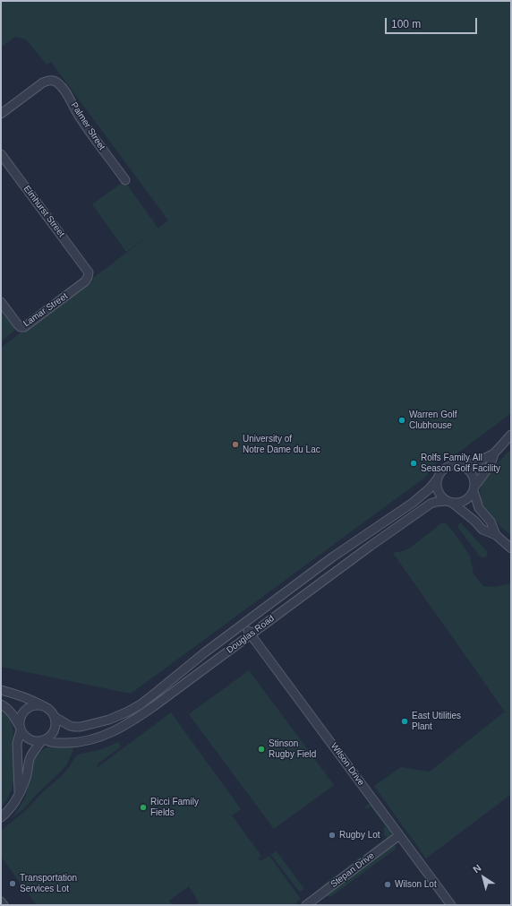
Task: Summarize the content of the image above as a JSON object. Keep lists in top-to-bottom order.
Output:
{
  "streets": {
    "street": [
      "Palmer Street",
      "Elmhurst Street",
      "Lamar Street",
      "Douglas Road",
      "Wilson Drive",
      "Stepan Drive"
    ]
  },
  "crossings": [
    ["Elmhurst Street", "Lamar Street"],
    ["Douglas Road", "Wilson Drive"],
    ["Wilson Drive", "Stepan Drive"]
  ],
  "places": [
    "Warren Golf Clubhouse",
    "University of Notre Dame du Lac",
    "Rolfs Family All Season Golf Facility",
    "East Utilities Plant",
    "Stinson Rugby Field",
    "Ricci Family Fields",
    "Rugby Lot",
    "Transportation Services Lot",
    "Wilson Lot"
  ],
  "scale_bar": "100 m",
  "north": "top left"
}
